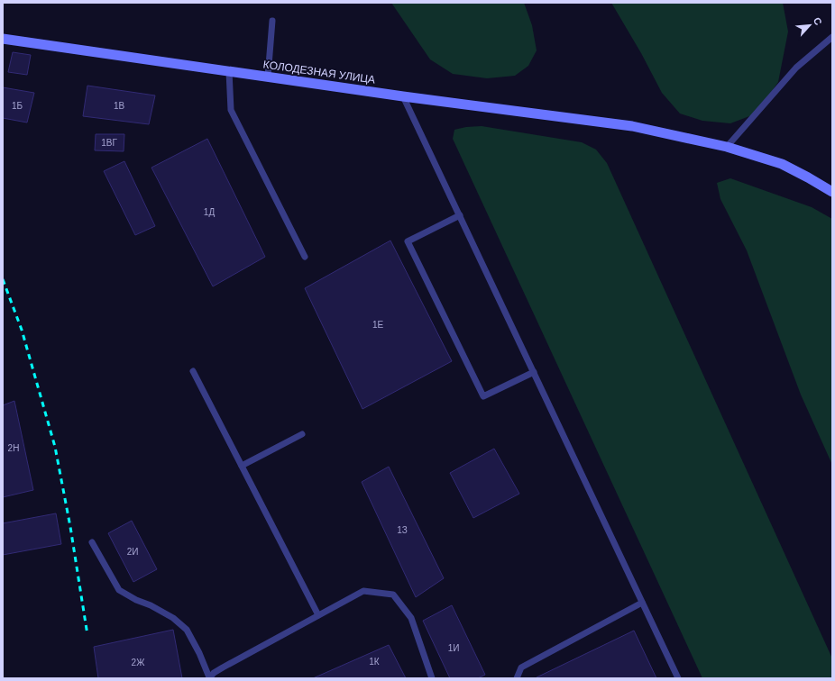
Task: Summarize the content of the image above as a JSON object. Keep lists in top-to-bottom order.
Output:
{
  "streets": {
    "main road": ["КОЛОДЕЗНАЯ УЛИЦА"]
  },
  "house_numbers": [
    "1Б",
    "1В",
    "1ВГ",
    "1Д",
    "1Е",
    "2Н",
    "1З",
    "2И",
    "1И",
    "1К",
    "2Ж"
  ],
  "north": "top right"
}
